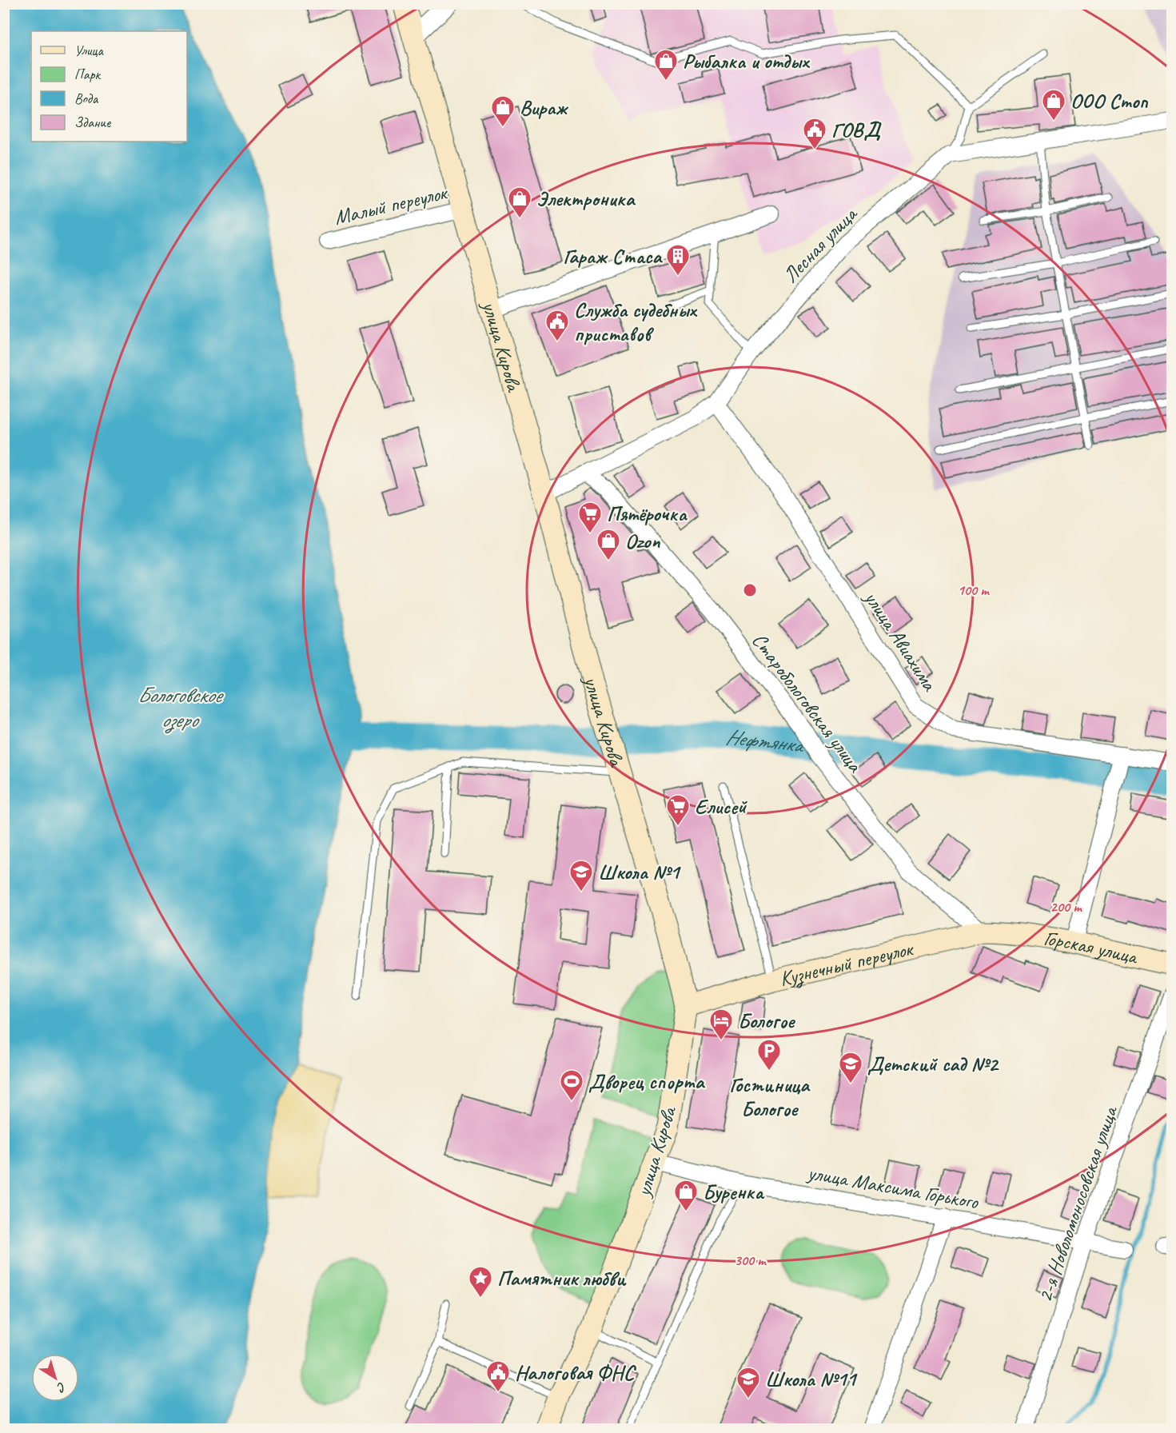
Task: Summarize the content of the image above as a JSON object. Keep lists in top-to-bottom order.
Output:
{
  "streets": {
    "main road": ["улица Кирова", "Горская улица", "Кузнечный переулок"],
    "street": [
      "Малый переулок",
      "Лесная улица",
      "улица Авиахима",
      "Старобологовская улица",
      "улица Максима Горького",
      "2-я Новоломоносовская улица"
    ]
  },
  "crossings": [
    ["Малый переулок", "улица Кирова"],
    ["Лесная улица", "улица Кирова"],
    ["Лесная улица", "улица Авиахима"],
    ["Лесная улица", "Старобологовская улица"],
    ["улица Кирова", "Кузнечный переулок"],
    ["улица Кирова", "улица Максима Горького"],
    ["Старобологовская улица", "Кузнечный переулок"],
    ["Горская улица", "Кузнечный переулок"],
    ["улица Максима Горького", "2-я Новоломоносовская улица"]
  ],
  "water": ["Бологовское озеро", "Нефтянка"],
  "places": {
    "shop": [
      "Рыбалка и отдых",
      "ООО Стоп",
      "Вираж",
      "Электроника",
      "Ozon",
      "Буренка"
    ],
    "public building": ["ГОВД", "Служба судебных приставов", "Налоговая ФНС"],
    "building": ["Гараж Стаса"],
    "supermarket": ["Пятёрочка", "Елисей"],
    "school or university": ["Школа №1", "Детский сад №2", "Школа №11"],
    "hotel": ["Бологое"],
    "parking": ["Гостиница Бологое"],
    "sports": ["Дворец спорта"],
    "place": ["Памятник любви"]
  },
  "legend": [
    "Улица",
    "Парк",
    "Вода",
    "Здание"
  ],
  "north": "bottom right",
  "rings": ["100 m", "200 m", "300 m"]
}
